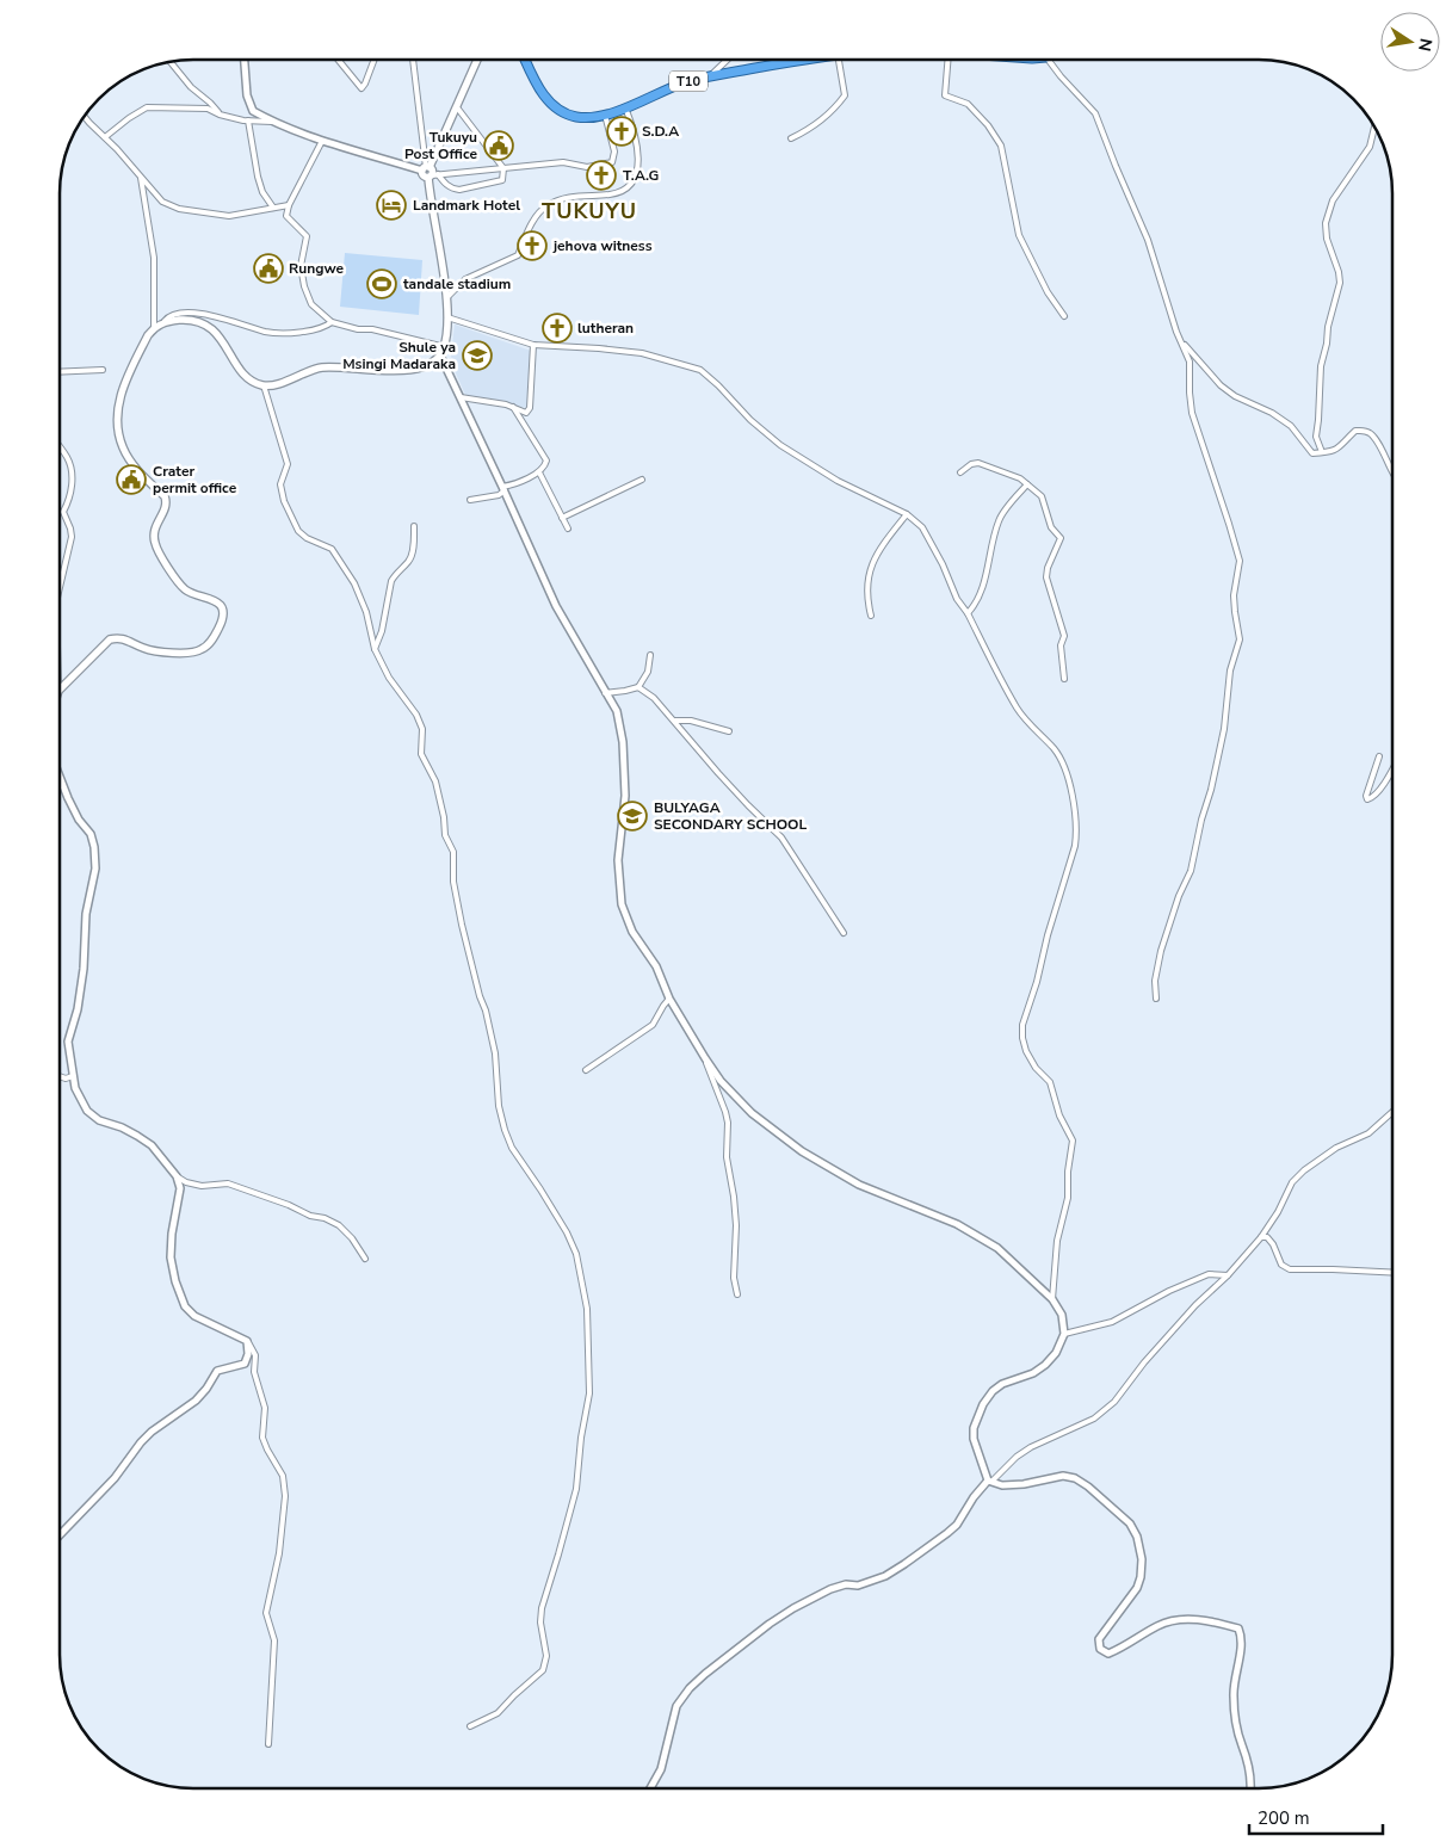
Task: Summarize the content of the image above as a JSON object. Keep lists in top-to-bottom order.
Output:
{
  "streets": {
    "highway": ["T10"]
  },
  "districts": ["TUKUYU"],
  "places": {
    "church": [
      "S.D.A",
      "T.A.G",
      "jehova witness",
      "lutheran"
    ],
    "public building": ["Tukuyu Post Office", "Rungwe", "Crater permit office"],
    "hotel": ["Landmark Hotel"],
    "sports": ["tandale stadium"],
    "school or university": ["Shule ya Msingi Madaraka", "BULYAGA SECONDARY SCHOOL"]
  },
  "scale_bar": "200 m",
  "north": "right"
}
